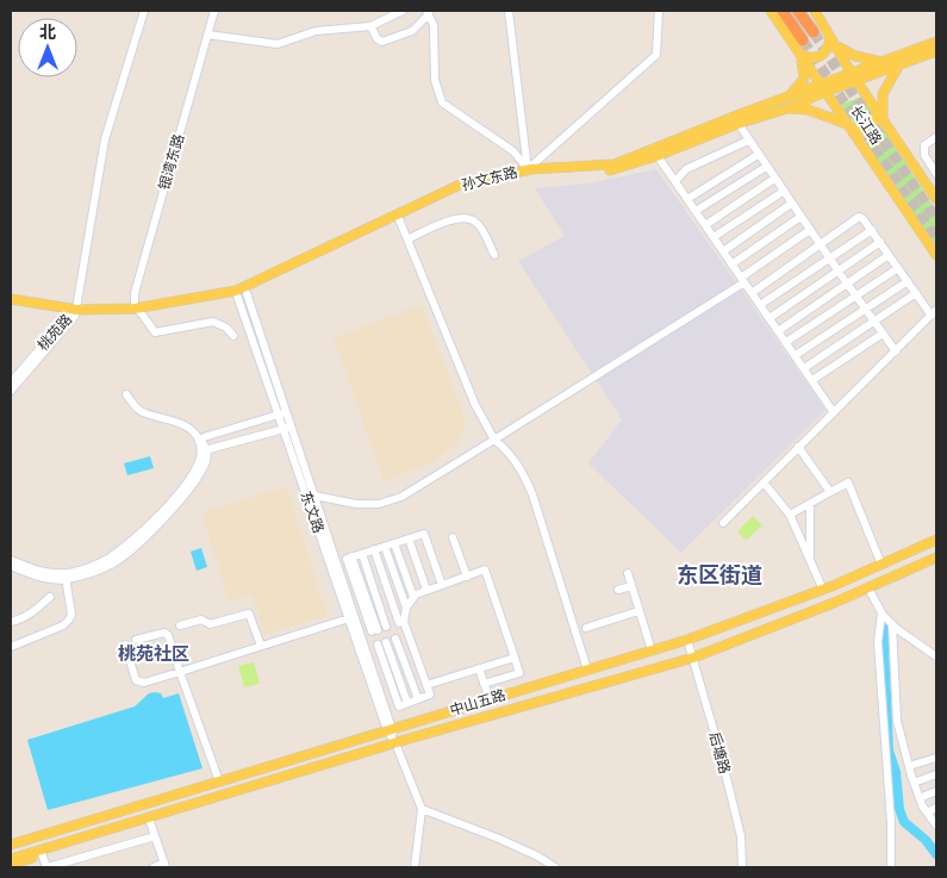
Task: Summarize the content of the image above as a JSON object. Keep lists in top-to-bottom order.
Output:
{
  "streets": {
    "main road": ["长江路", "孙文东路", "中山五路"],
    "street": [
      "银湾东路",
      "桃苑路",
      "东文路",
      "后塘路"
    ]
  },
  "crossings": [
    ["长江路", "孙文东路"],
    ["银湾东路", "孙文东路"],
    ["孙文东路", "桃苑路"],
    ["孙文东路", "东文路"],
    ["东文路", "中山五路"],
    ["中山五路", "后塘路"]
  ],
  "districts": ["东区街道", "桃苑社区"],
  "north": "top"
}
